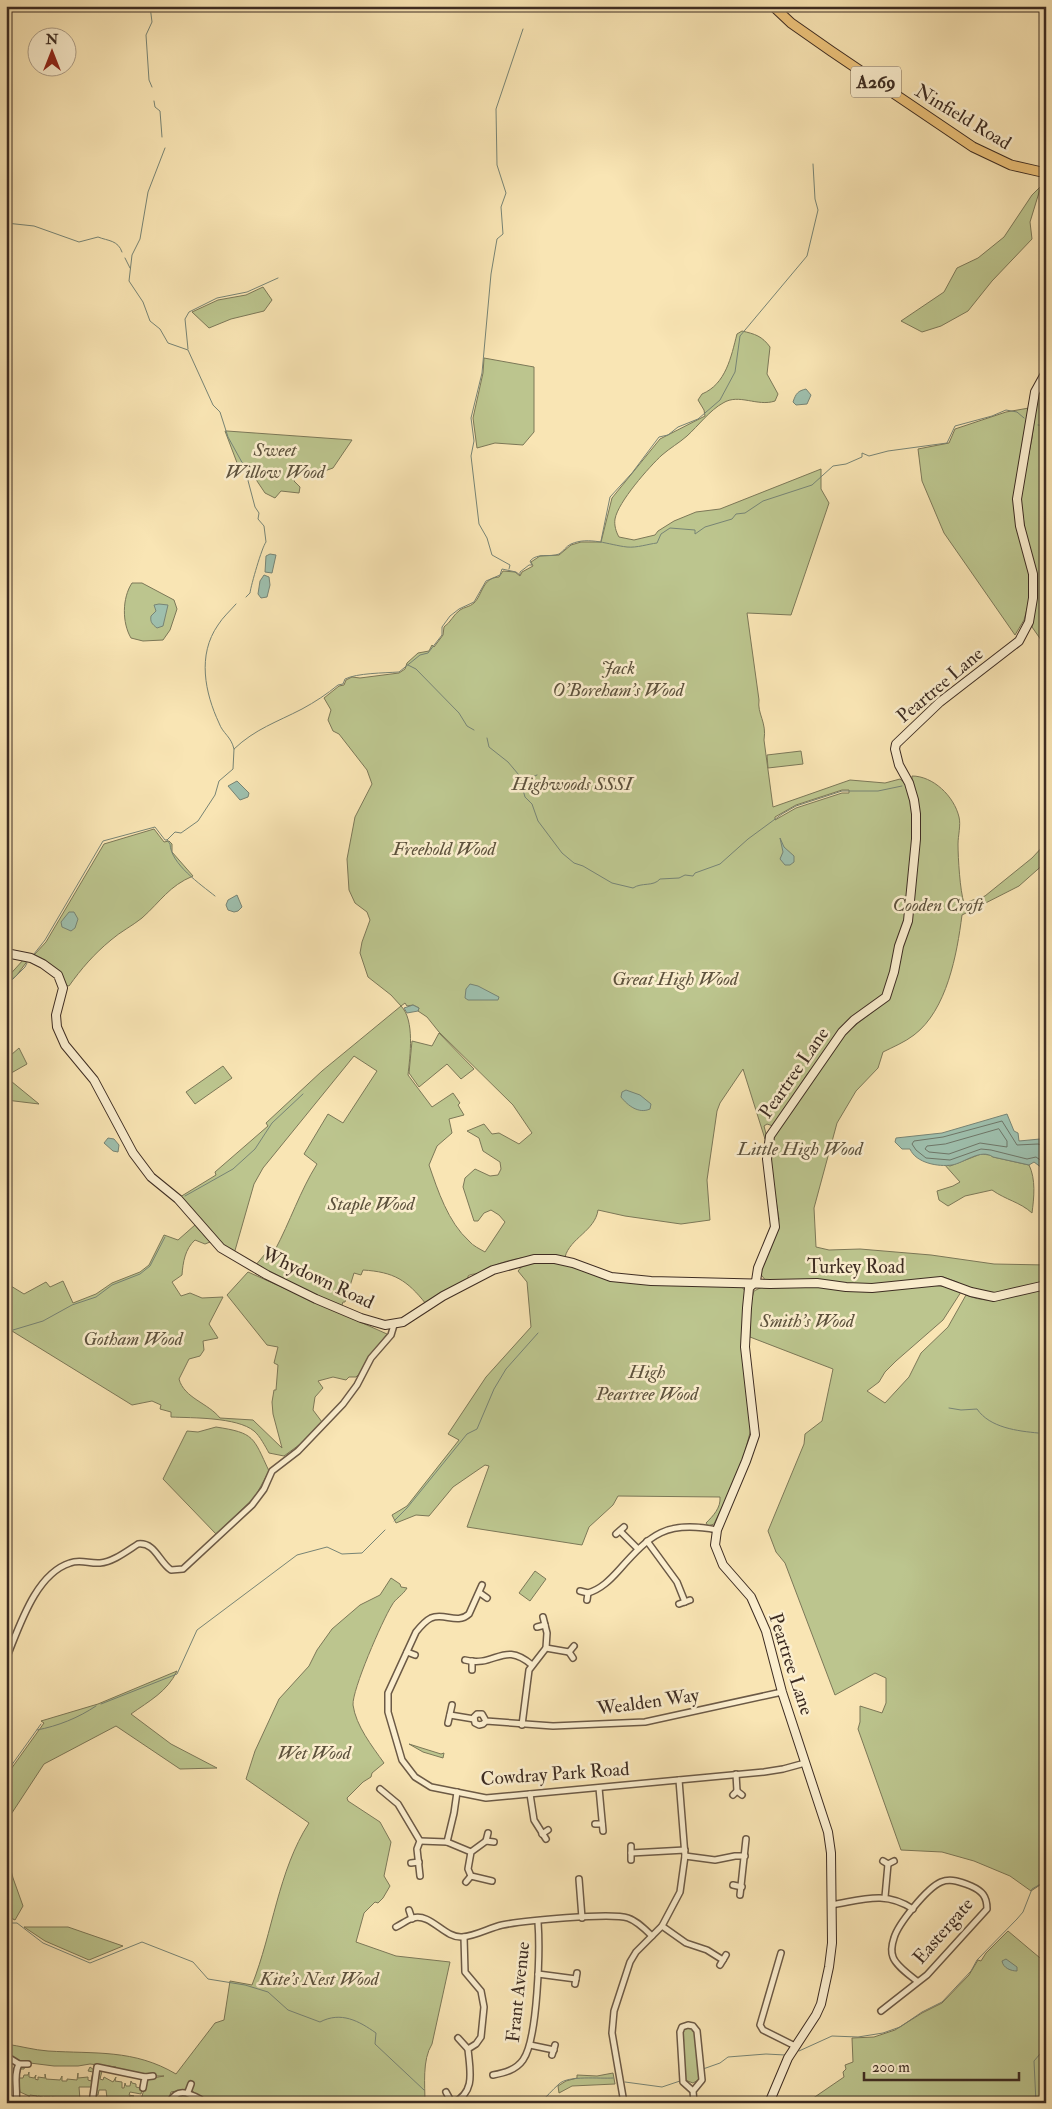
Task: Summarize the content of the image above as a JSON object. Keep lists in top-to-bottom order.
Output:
{
  "streets": {
    "main road": ["A269", "Ninfield Road"],
    "street": [
      "Peartree Lane",
      "Turkey Road",
      "Whydown Road",
      "Wealden Way",
      "Cowdray Park Road",
      "Eastergate",
      "Frant Avenue"
    ]
  },
  "crossings": [
    ["Peartree Lane", "Turkey Road"],
    ["Peartree Lane", "Whydown Road"],
    ["Peartree Lane", "Wealden Way"],
    ["Peartree Lane", "Cowdray Park Road"],
    ["Peartree Lane", "Eastergate"],
    ["Turkey Road", "Whydown Road"]
  ],
  "parks": [
    "Sweet Willow Wood",
    "Jack O'Boreham's Wood",
    "Highwoods SSSI",
    "Freehold Wood",
    "Cooden Croft",
    "Great High Wood",
    "Little High Wood",
    "Staple Wood",
    "Smith's Wood",
    "Gotham Wood",
    "High Peartree Wood",
    "Wet Wood",
    "Kite's Nest Wood"
  ],
  "scale_bar": "200 m",
  "north": "top"
}
